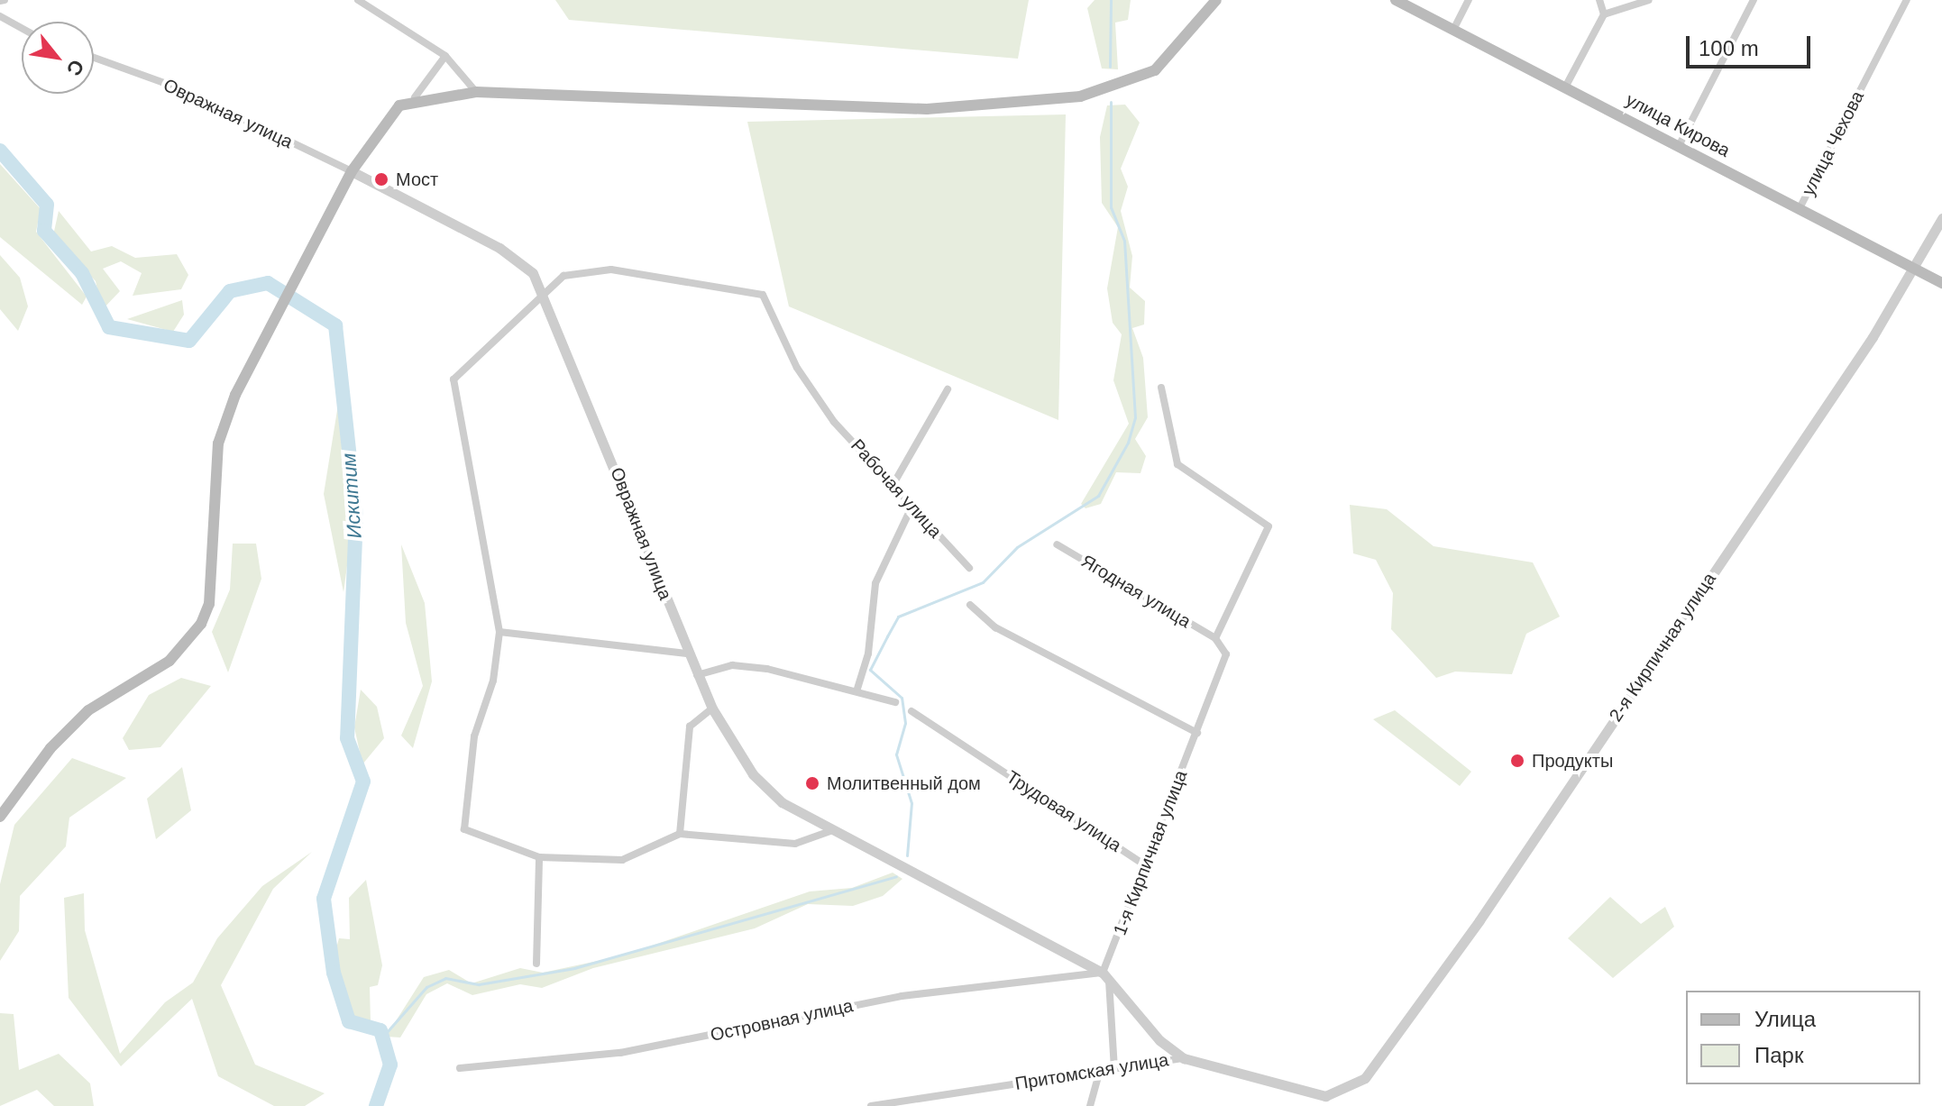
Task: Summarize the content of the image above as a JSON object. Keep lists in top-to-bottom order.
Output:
{
  "streets": {
    "main road": ["улица Кирова"],
    "street": [
      "Овражная улица",
      "улица Чехова",
      "Рабочая улица",
      "Ягодная улица",
      "2-я Кирпичная улица",
      "Трудовая улица",
      "1-я Кирпичная улица",
      "Островная улица",
      "Притомская улица"
    ]
  },
  "crossings": [
    ["Овражная улица", "Рабочая улица"],
    ["Овражная улица", "1-я Кирпичная улица"],
    ["Овражная улица", "Островная улица"],
    ["Овражная улица", "Притомская улица"],
    ["улица Кирова", "улица Чехова"],
    ["улица Кирова", "2-я Кирпичная улица"],
    ["Ягодная улица", "1-я Кирпичная улица"],
    ["2-я Кирпичная улица", "Притомская улица"],
    ["Трудовая улица", "1-я Кирпичная улица"],
    ["1-я Кирпичная улица", "Островная улица"],
    ["1-я Кирпичная улица", "Притомская улица"]
  ],
  "water": ["Искитим"],
  "places": ["Мост", "Продукты", "Молитвенный дом"],
  "legend": ["Улица", "Парк"],
  "scale_bar": "100 m",
  "north": "bottom right"
}
